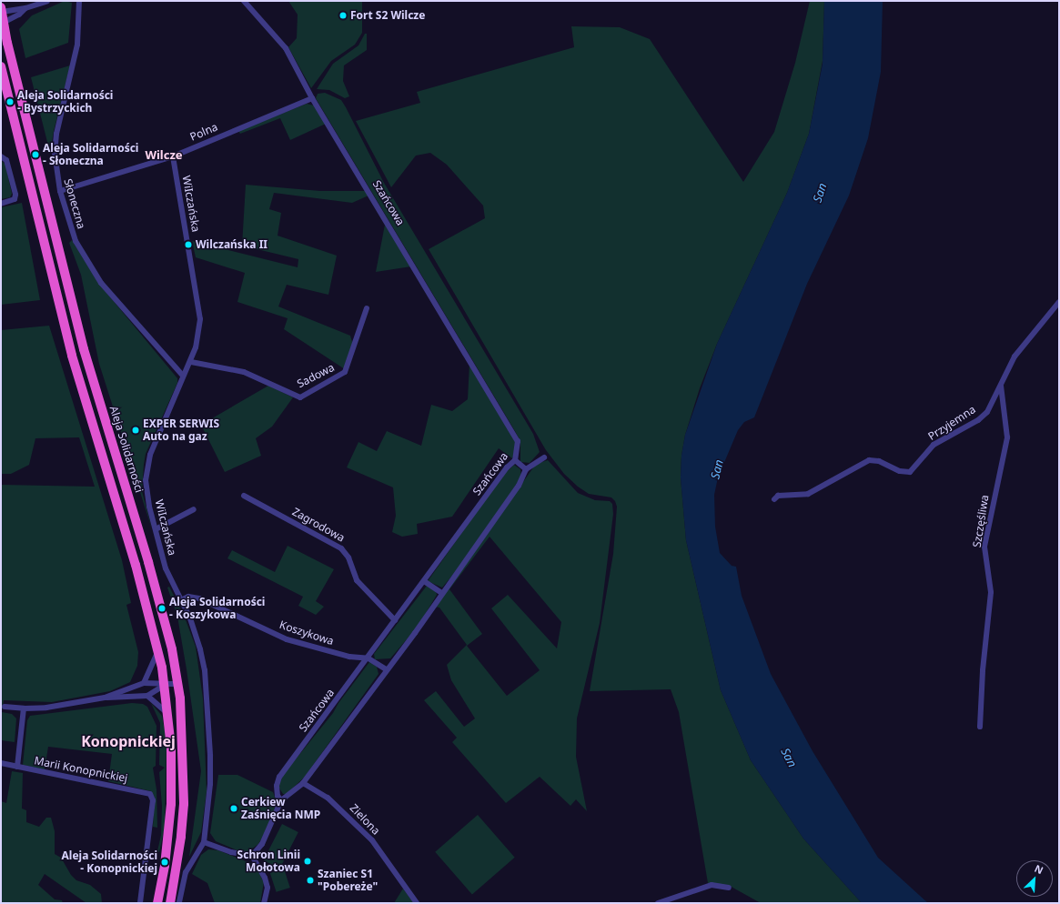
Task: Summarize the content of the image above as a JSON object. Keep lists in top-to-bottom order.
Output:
{
  "streets": {
    "highway": ["Aleja Solidarności"],
    "street": [
      "Polna",
      "Szańcowa",
      "Słoneczna",
      "WiIczańska",
      "Sadowa",
      "Przyjemna",
      "Szczęśliwa",
      "Zagrodowa",
      "Koszykowa",
      "Marii Konopnickiej",
      "Zielona"
    ]
  },
  "crossings": [
    ["Polna", "Szańcowa"],
    ["Polna", "Słoneczna"],
    ["Polna", "WiIczańska"],
    ["Szańcowa", "Zagrodowa"],
    ["Szańcowa", "Koszykowa"],
    ["Słoneczna", "WiIczańska"],
    ["WiIczańska", "Sadowa"],
    ["WiIczańska", "Koszykowa"],
    ["Przyjemna", "Szczęśliwa"]
  ],
  "districts": ["Wilcze", "Konopnickiej"],
  "water": ["San"],
  "places": [
    "Fort S2 Wilcze",
    "Aleja Solidarności - Bystrzyckich",
    "Aleja Solidarności - Słoneczna",
    "Wilczańska II",
    "EXPER SERWIS Auto na gaz",
    "Aleja Solidarności - Koszykowa",
    "Cerkiew Zaśnięcia NMP",
    "Schron Linii Mołotowa",
    "Aleja Solidarności - Konopnickiej",
    "Szaniec S1 \"Pobereże\""
  ],
  "north": "top right"
}
